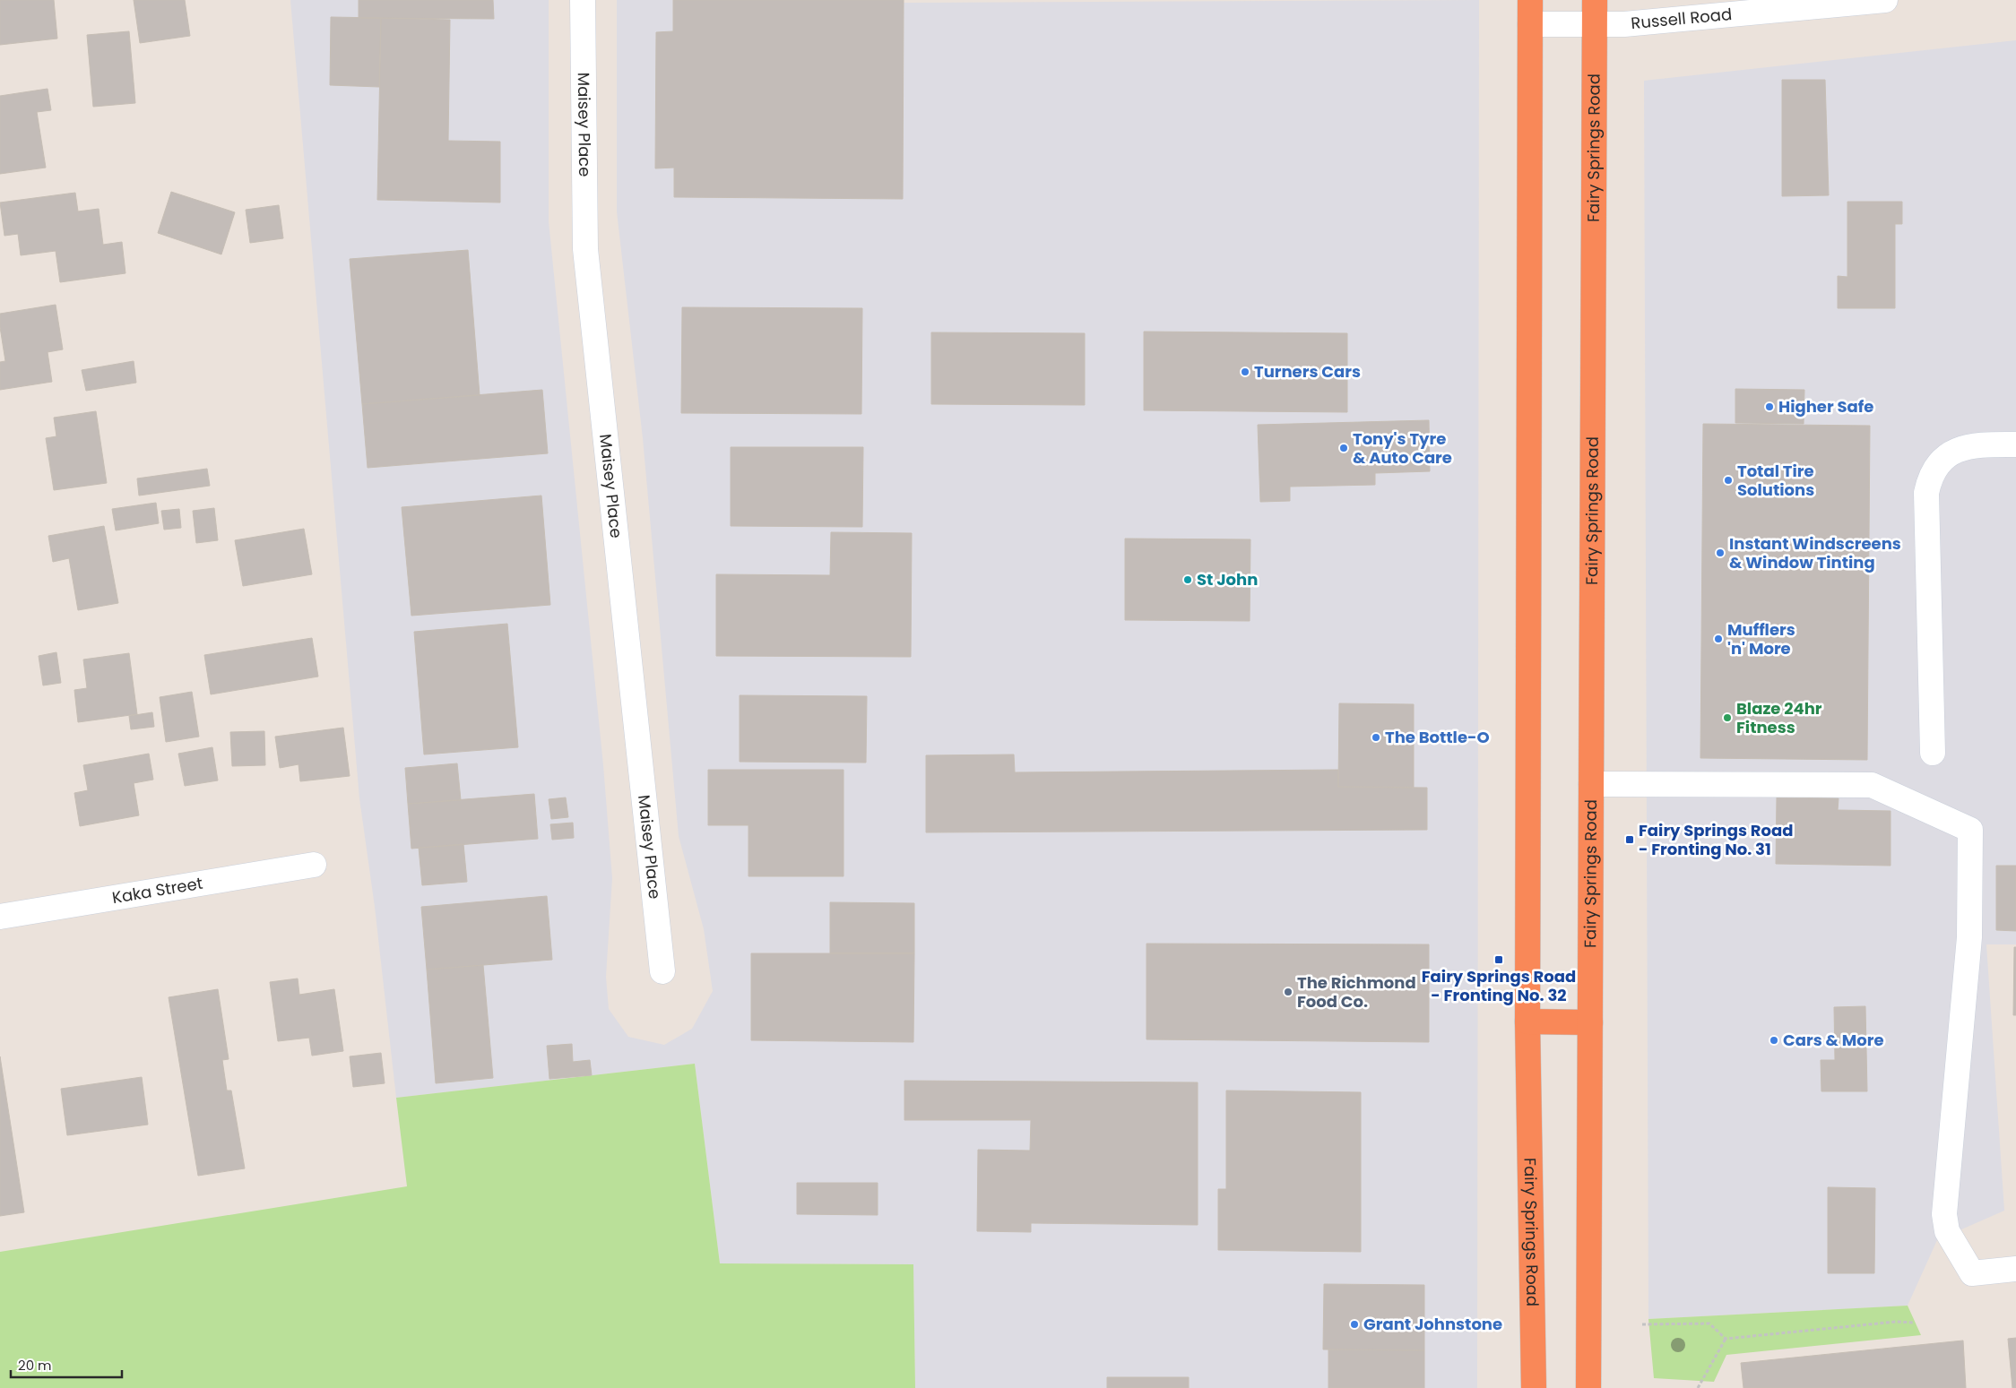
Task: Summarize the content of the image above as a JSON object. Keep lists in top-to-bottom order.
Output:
{
  "streets": {
    "highway": ["Fairy Springs Road"],
    "street": ["Russell Road", "Maisey Place", "Kaka Street"]
  },
  "crossings": [
    ["Russell Road", "Fairy Springs Road"]
  ],
  "places": {
    "other": [
      "Turners Cars",
      "Higher Safe",
      "Tony's Tyre & Auto Care",
      "Total Tire Solutions",
      "Instant Windscreens & Window Tinting",
      "St John",
      "Mufflers 'n' More",
      "Blaze 24hr Fitness",
      "The Bottle-O",
      "The Richmond Food Co.",
      "Cars & More",
      "Grant Johnstone"
    ],
    "transit": ["Fairy Springs Road - Fronting No. 31", "Fairy Springs Road - Fronting No. 32"]
  },
  "scale_bar": "20 m"
}
